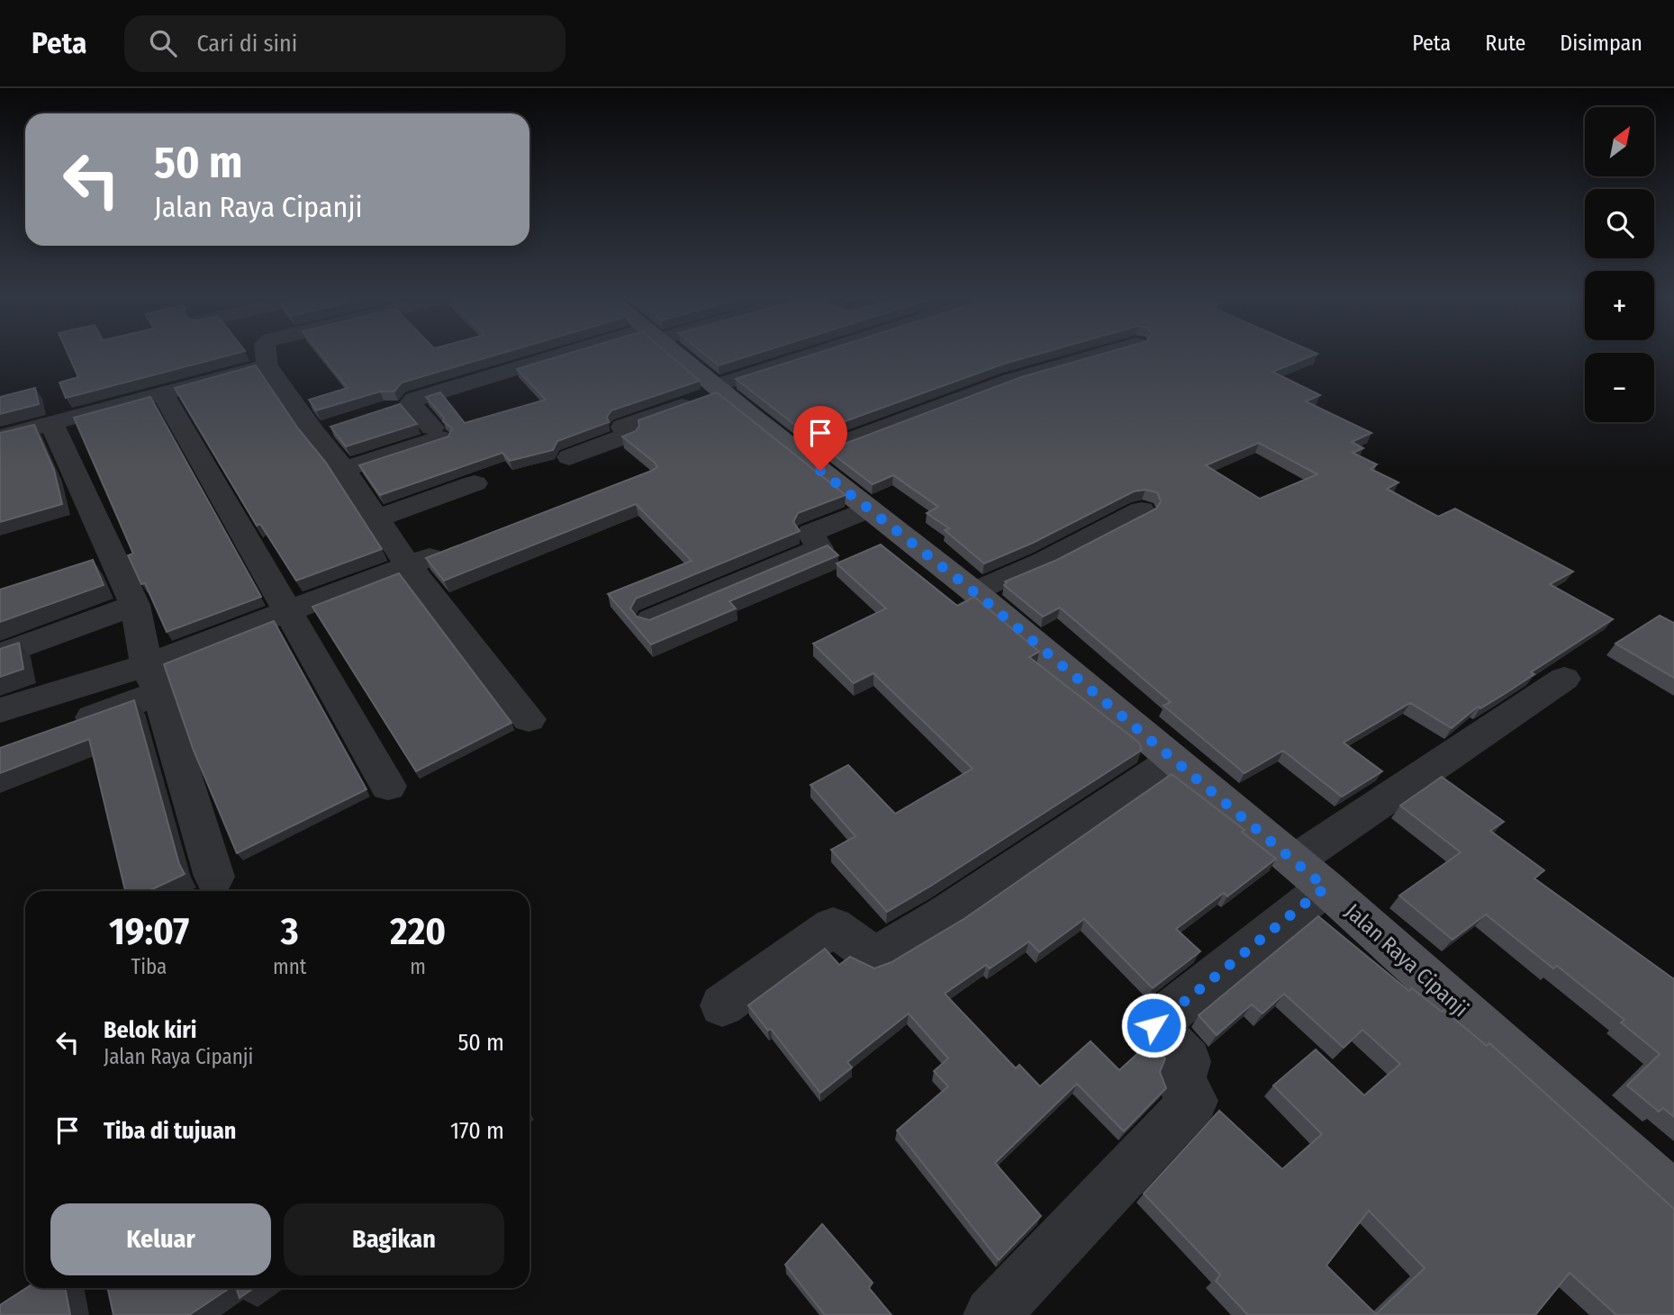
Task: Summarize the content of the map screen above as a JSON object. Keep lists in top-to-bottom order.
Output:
{
  "streets": {
    "main road": ["Jalan Raya Cipanji"]
  },
  "north": "top right",
  "page": {
    "header": "Peta",
    "search": "Cari di sini",
    "nav": ["Peta", "Rute", "Disimpan"],
    "map_buttons": ["+", "−"],
    "turn": ["50 m", "Jalan Raya Cipanji"],
    "eta": [
      "19:07",
      "Tiba",
      "3",
      "mnt",
      "220",
      "m"
    ],
    "list": [
      {
        "name": "Belok kiri",
        "note": "Jalan Raya Cipanji",
        "value": "50 m"
      },
      {
        "name": "Tiba di tujuan",
        "value": "170 m"
      }
    ],
    "buttons": ["Keluar", "Bagikan"]
  }
}
